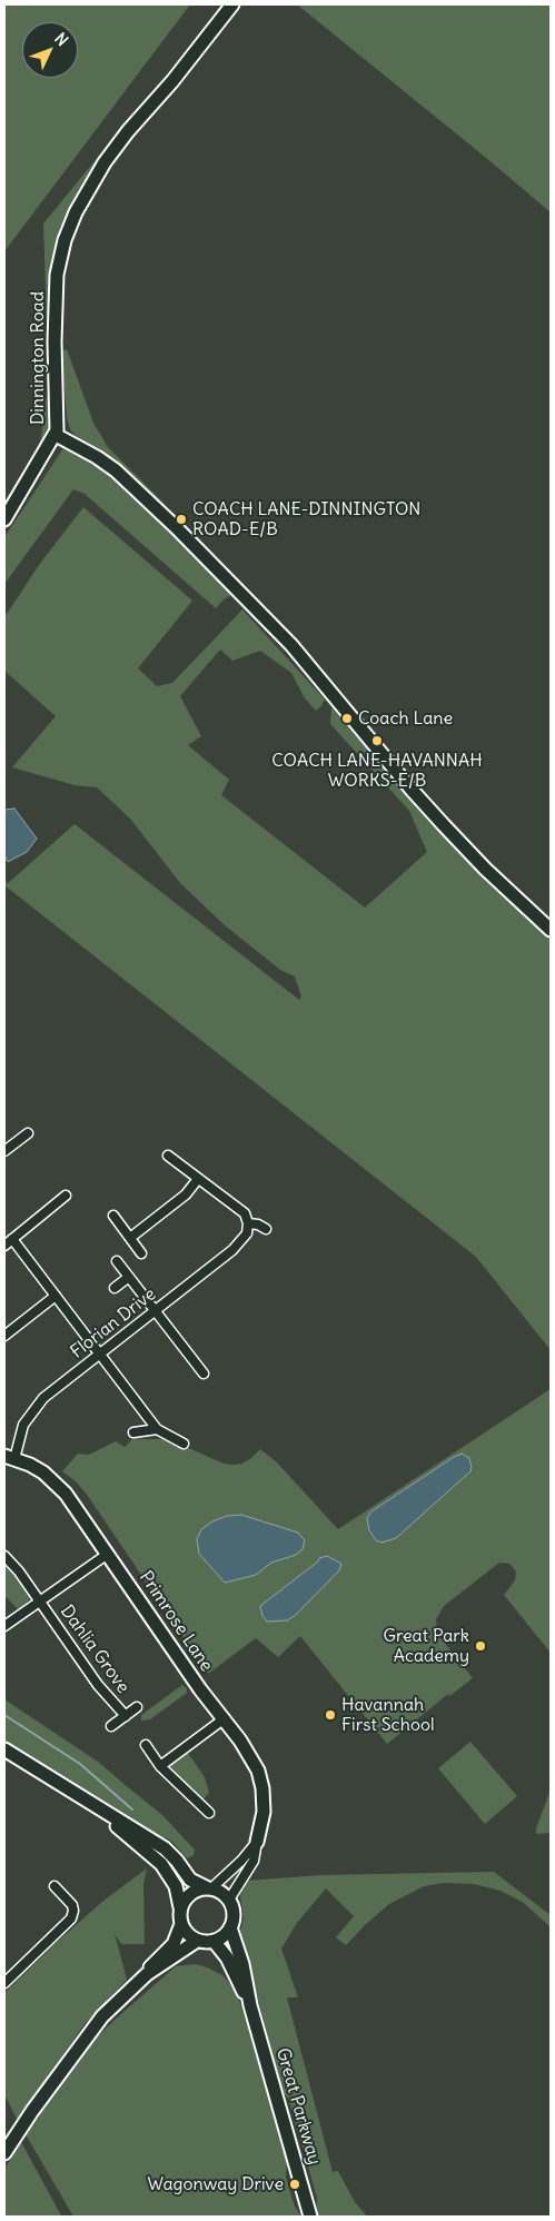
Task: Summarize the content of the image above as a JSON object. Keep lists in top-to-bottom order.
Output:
{
  "streets": {
    "street": [
      "Dinnington Road",
      "Florian Drive",
      "Primrose Lane",
      "Dahlia Grove",
      "Great Parkway"
    ]
  },
  "crossings": [
    ["Florian Drive", "Primrose Lane"],
    ["Primrose Lane", "Great Parkway"]
  ],
  "places": [
    "COACH LANE-DINNINGTON ROAD-E/B",
    "Coach Lane",
    "COACH LANE-HAVANNAH WORKS-E/B",
    "Great Park Academy",
    "Havannah First School",
    "Wagonway Drive"
  ],
  "north": "top right"
}
